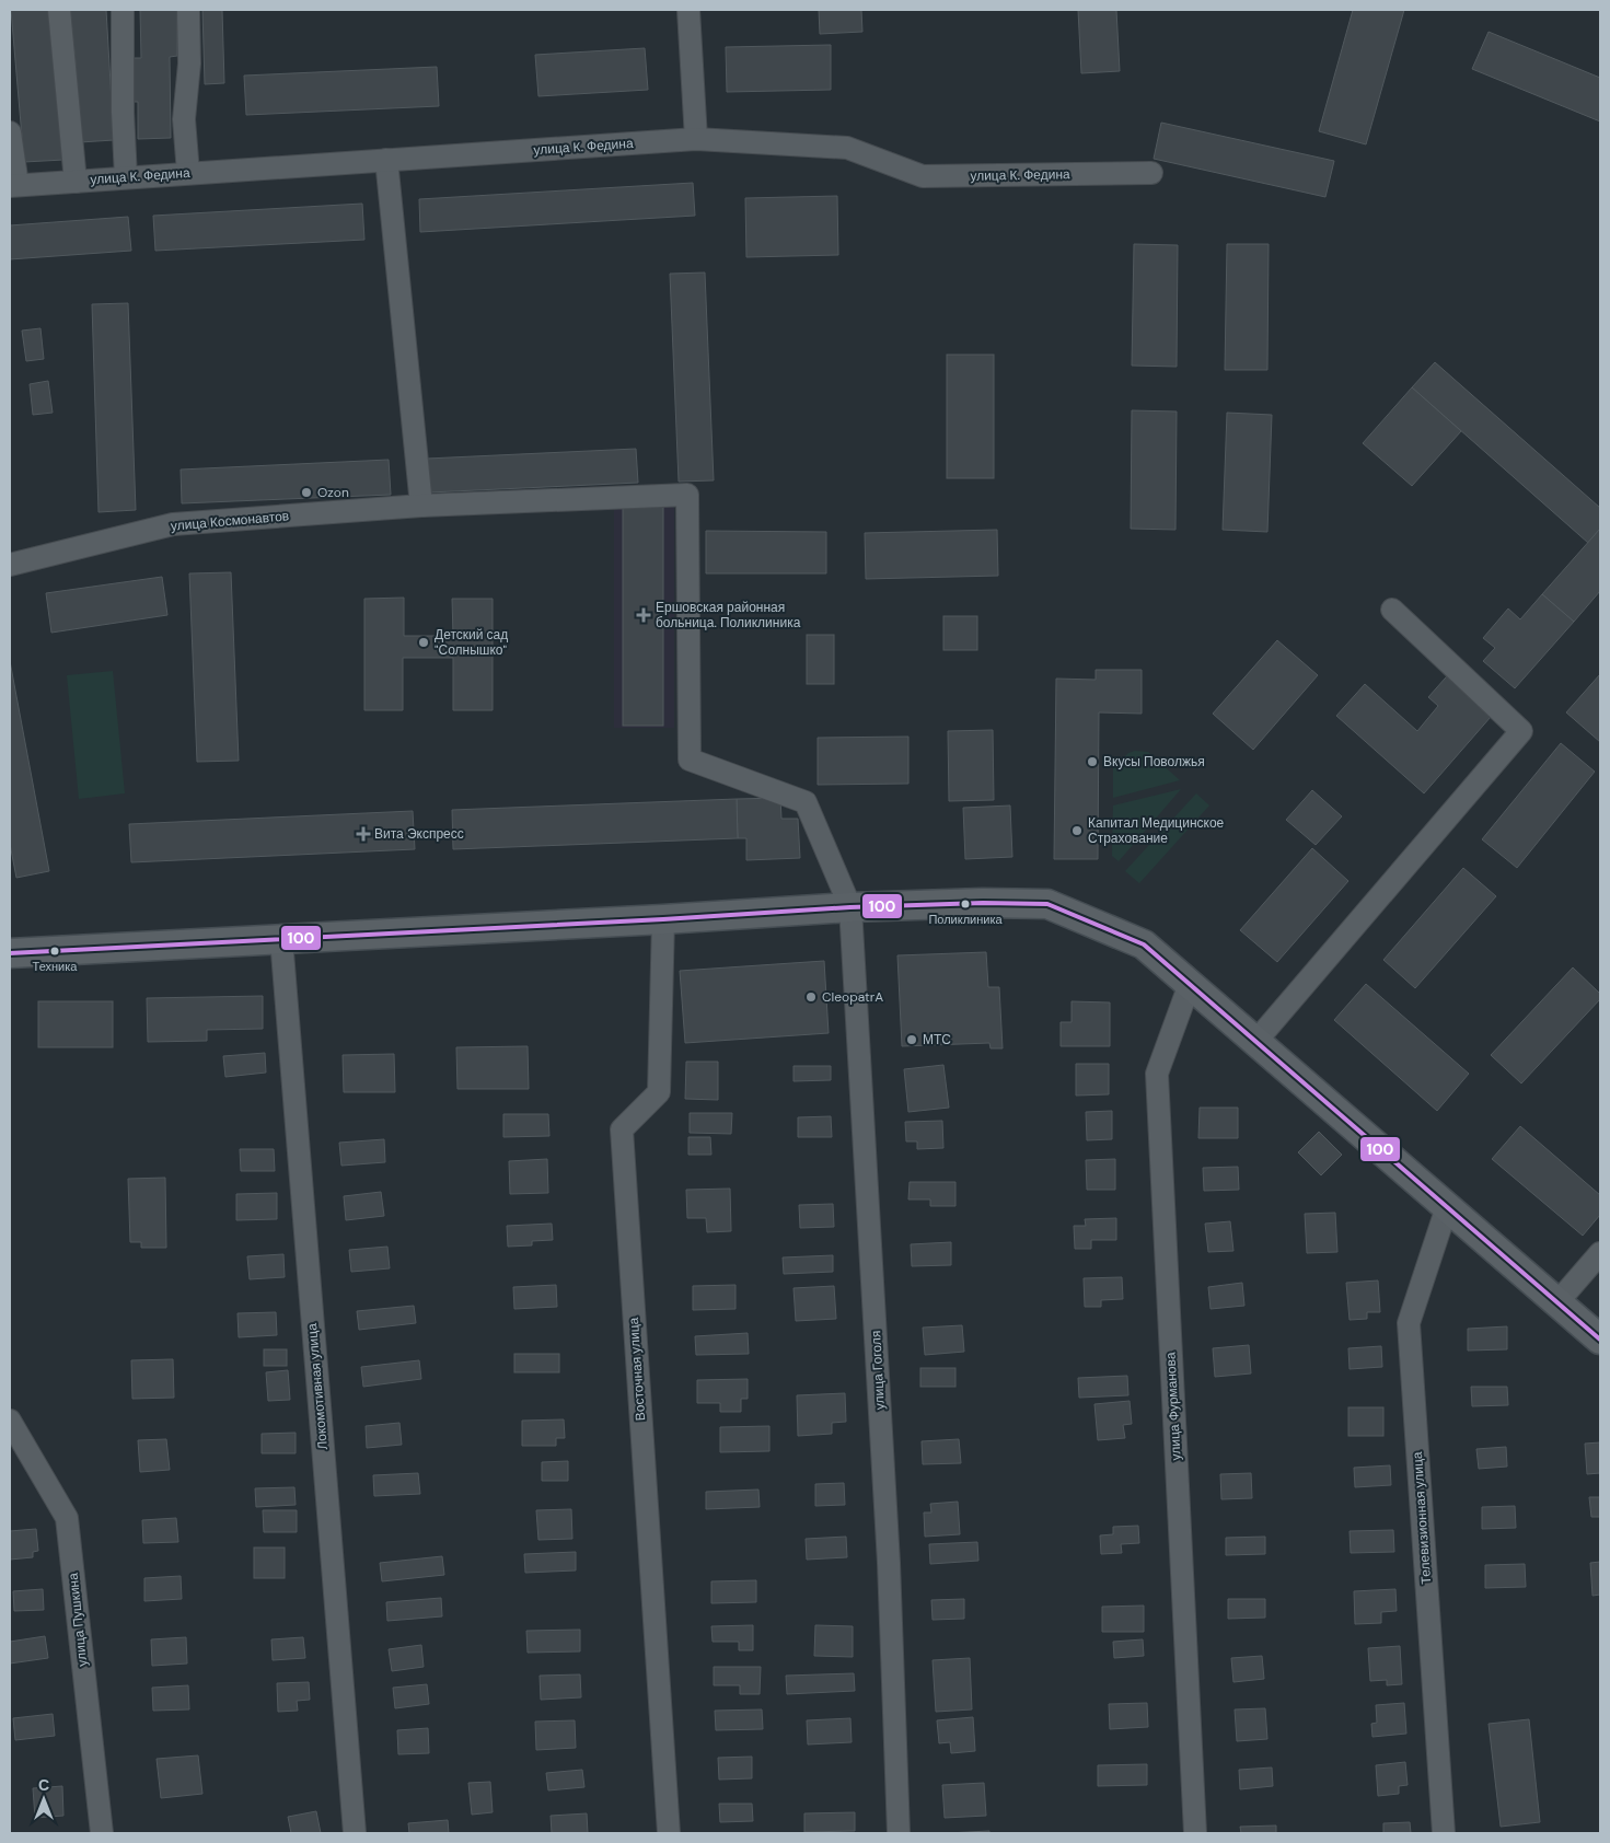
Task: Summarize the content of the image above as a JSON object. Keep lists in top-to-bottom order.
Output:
{
  "streets": {
    "street": [
      "улица К. Федина",
      "улица Космонавтов",
      "Восточная улица",
      "улица Гоголя",
      "Локомотивная улица",
      "улица Фурманова",
      "Телевизионная улица",
      "улица Пушкина"
    ]
  },
  "crossings": [
    ["улица Космонавтов", "улица Гоголя"]
  ],
  "places": {
    "other": [
      "Ozon",
      "Детский сад \"Солнышко\"",
      "Вкусы Поволжья",
      "Капитал Медицинское Страхование",
      "Поликлиника",
      "Техника",
      "CleopatrA",
      "МТС"
    ],
    "health": ["Ершовская районная больница. Поликлиника", "Вита Экспресс"]
  },
  "lines": ["transit line 100"],
  "north": "top"
}
